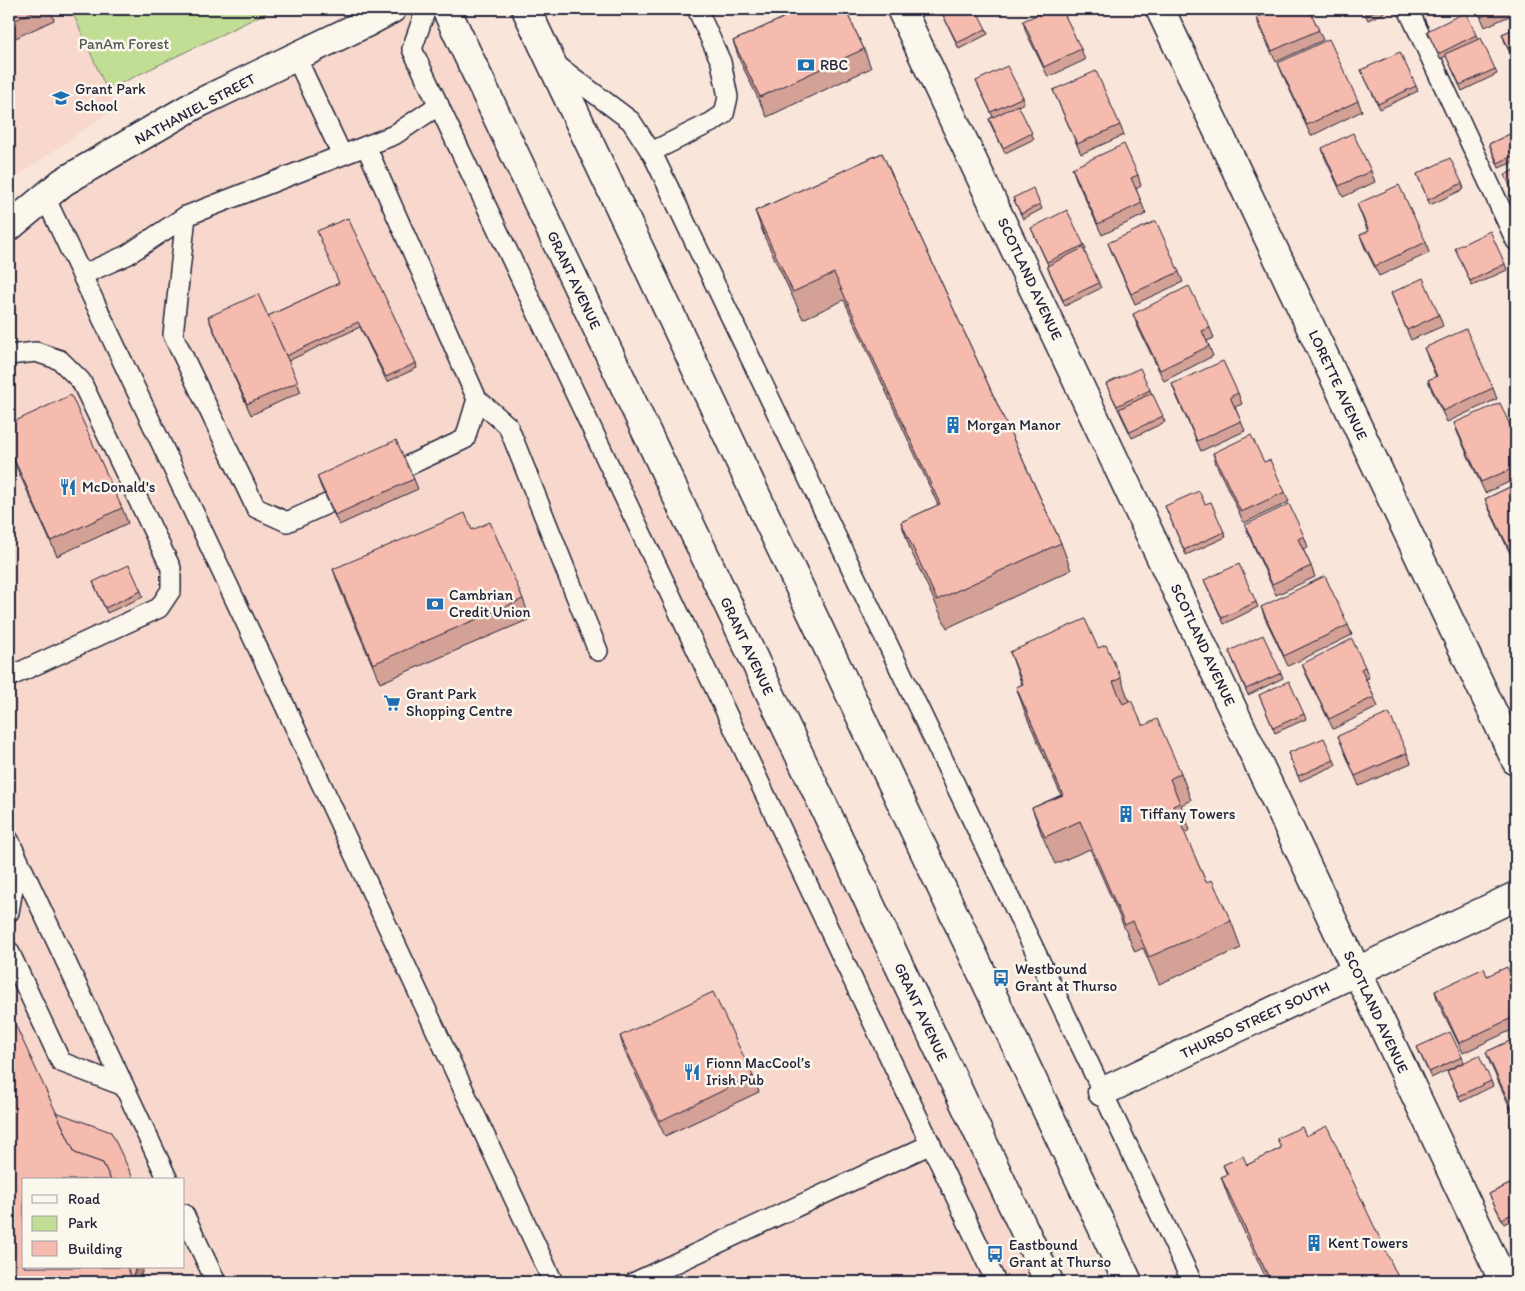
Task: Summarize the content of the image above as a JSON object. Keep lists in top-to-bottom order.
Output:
{
  "streets": {
    "street": [
      "NATHANIEL STREET",
      "SCOTLAND AVENUE",
      "GRANT AVENUE",
      "LORETTE AVENUE",
      "THURSO STREET SOUTH"
    ]
  },
  "crossings": [
    ["SCOTLAND AVENUE", "THURSO STREET SOUTH"]
  ],
  "parks": ["PanAm Forest"],
  "places": {
    "bank": ["RBC", "Cambrian Credit Union"],
    "school or university": ["Grant Park School"],
    "building": ["Morgan Manor", "Tiffany Towers", "Kent Towers"],
    "restaurant": ["McDonald's", "Fionn MacCool’s Irish Pub"],
    "supermarket": ["Grant Park Shopping Centre"],
    "bus stop": ["Westbound Grant at Thurso", "Eastbound Grant at Thurso"]
  },
  "legend": ["Road", "Park", "Building"]
}
